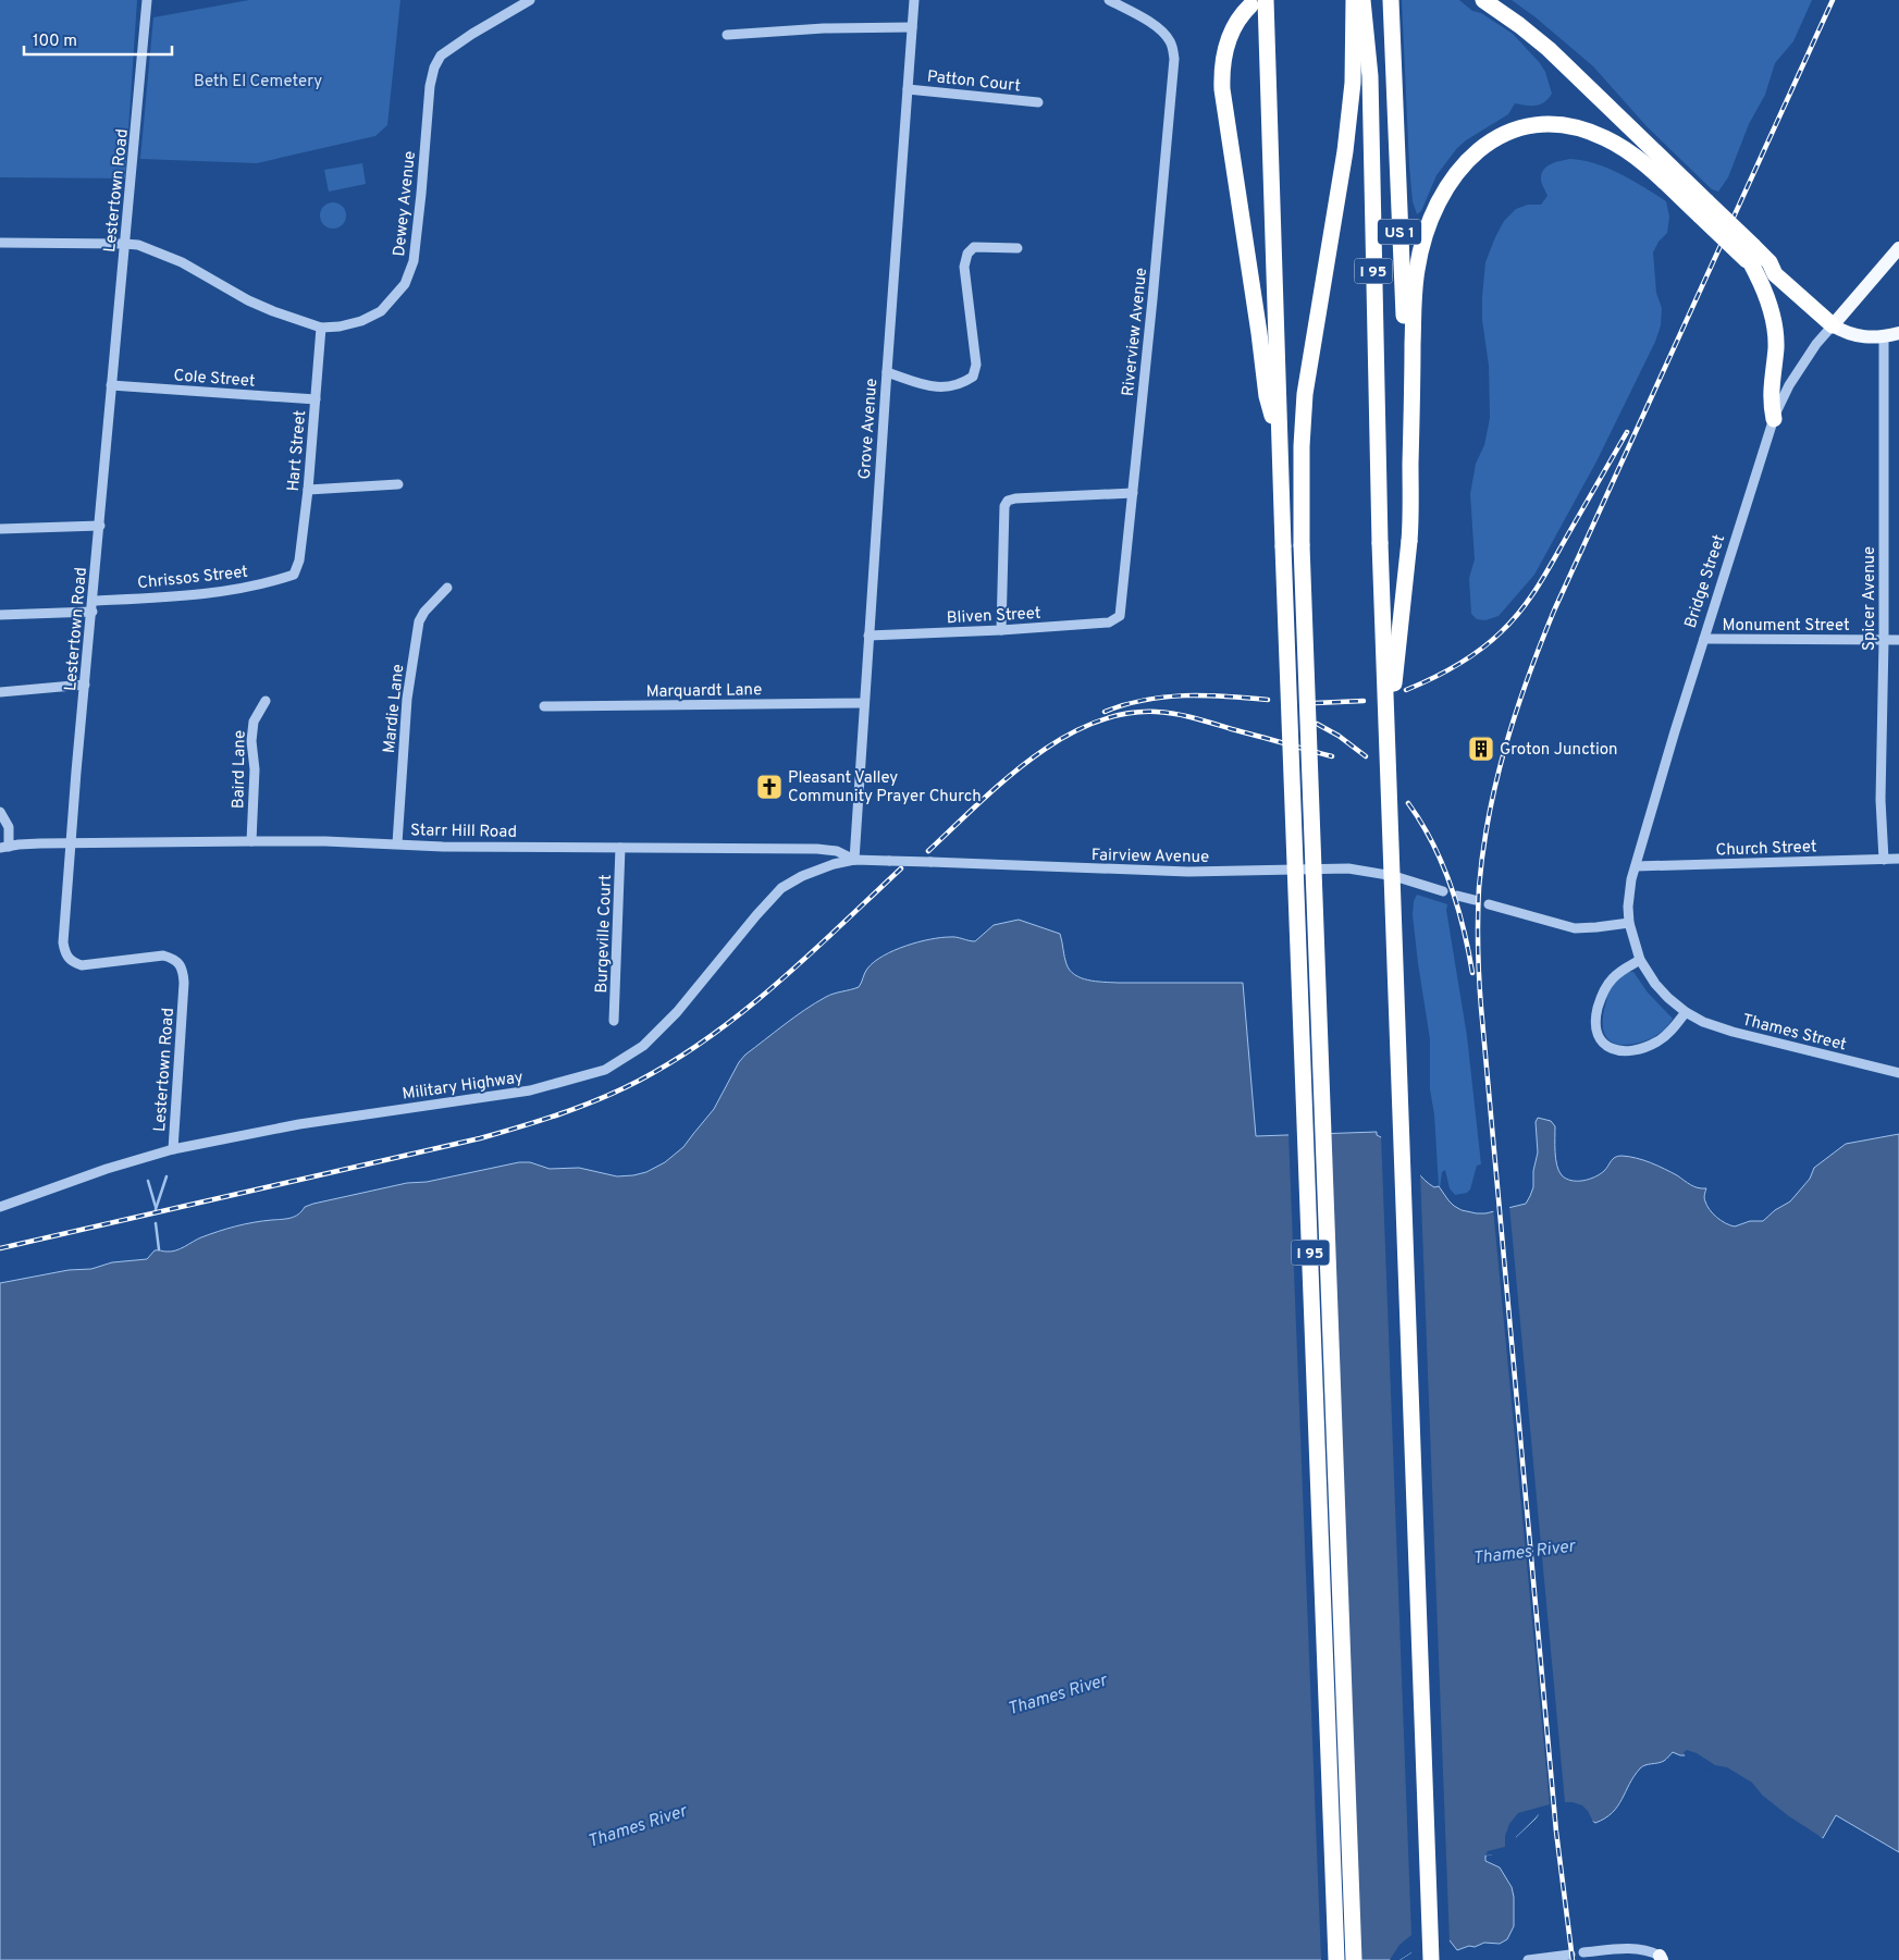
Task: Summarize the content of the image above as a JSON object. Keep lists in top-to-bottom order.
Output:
{
  "streets": {
    "highway": ["US 1", "I 95"],
    "main road": ["Bridge Street"],
    "street": [
      "Patton Court",
      "Lestertown Road",
      "Dewey Avenue",
      "Riverview Avenue",
      "Cole Street",
      "Grove Avenue",
      "Hart Street",
      "Chrissos Street",
      "Spicer Avenue",
      "Bliven Street",
      "Monument Street",
      "Marquardt Lane",
      "Mardie Lane",
      "Baird Lane",
      "Starr Hill Road",
      "Church Street",
      "Fairview Avenue",
      "Burgeville Court",
      "Thames Street",
      "Military Highway"
    ]
  },
  "crossings": [
    ["Patton Court", "Grove Avenue"],
    ["Lestertown Road", "Dewey Avenue"],
    ["Lestertown Road", "Cole Street"],
    ["Lestertown Road", "Chrissos Street"],
    ["Lestertown Road", "Starr Hill Road"],
    ["Lestertown Road", "Military Highway"],
    ["Dewey Avenue", "Hart Street"],
    ["US 1", "I 95"],
    ["Riverview Avenue", "Bliven Street"],
    ["Cole Street", "Hart Street"],
    ["Grove Avenue", "Bliven Street"],
    ["Grove Avenue", "Marquardt Lane"],
    ["Grove Avenue", "Starr Hill Road"],
    ["Grove Avenue", "Fairview Avenue"],
    ["Grove Avenue", "Military Highway"],
    ["Hart Street", "Chrissos Street"],
    ["Bridge Street", "Monument Street"],
    ["Bridge Street", "Church Street"],
    ["Bridge Street", "Thames Street"],
    ["Spicer Avenue", "Monument Street"],
    ["Spicer Avenue", "Church Street"],
    ["Mardie Lane", "Starr Hill Road"],
    ["Baird Lane", "Starr Hill Road"],
    ["Starr Hill Road", "Fairview Avenue"],
    ["Starr Hill Road", "Burgeville Court"],
    ["Starr Hill Road", "Military Highway"],
    ["Fairview Avenue", "Military Highway"]
  ],
  "water": ["Thames River"],
  "parks": ["Beth El Cemetery"],
  "places": {
    "building": ["Groton Junction"],
    "church": ["Pleasant Valley Community Prayer Church"]
  },
  "scale_bar": "100 m"
}
